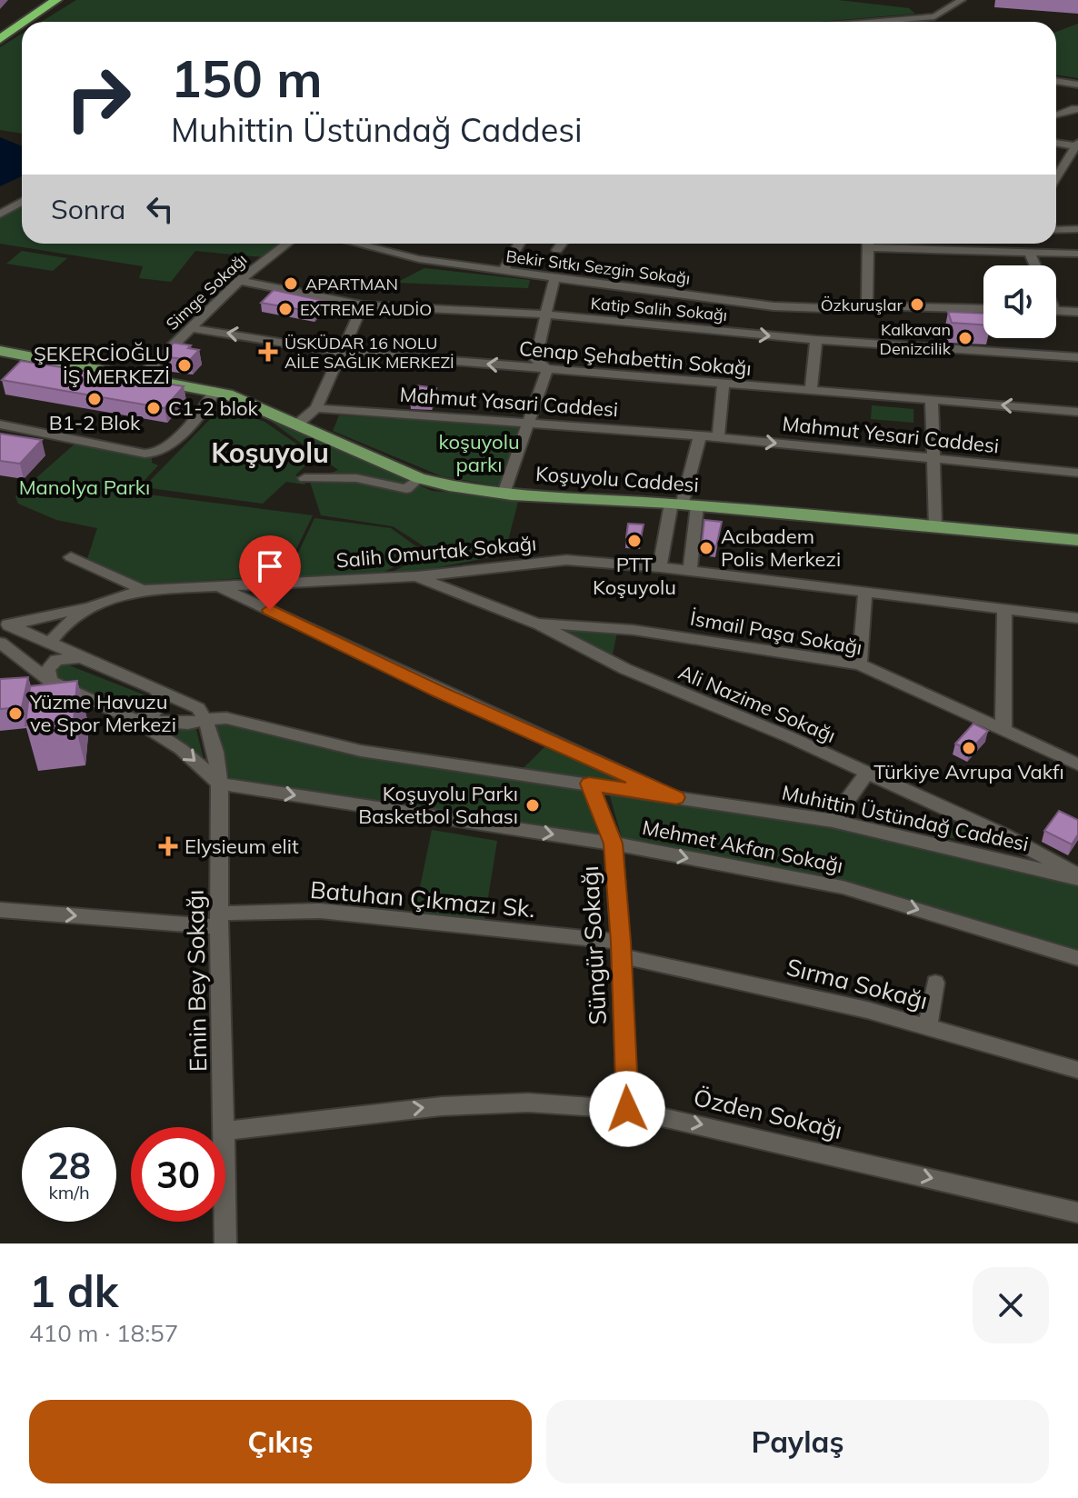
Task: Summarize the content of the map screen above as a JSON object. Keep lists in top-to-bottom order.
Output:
{
  "streets": {
    "main road": ["Koşuyolu Caddesi"],
    "street": [
      "Bekir Sıtkı Sezgin Sokağı",
      "Simge Sokağı",
      "Katip Salih Sokağı",
      "Cenap Şehabettin Sokağı",
      "Mahmut Yasari Caddesi",
      "Mahmut Yesari Caddesi",
      "Salih Omurtak Sokağı",
      "İsmail Paşa Sokağı",
      "Ali Nazime Sokağı",
      "Muhittin Üstündağ Caddesi",
      "Mehmet Akfan Sokağı",
      "Batuhan Çıkmazı Sk.",
      "Süngür Sokağı",
      "Emin Bey Sokağı",
      "Sırma Sokağı",
      "Özden Sokağı"
    ]
  },
  "crossings": [
    ["Simge Sokağı", "Katip Salih Sokağı"],
    ["Simge Sokağı", "Cenap Şehabettin Sokağı"],
    ["Simge Sokağı", "Koşuyolu Caddesi"],
    ["Mahmut Yasari Caddesi", "Mahmut Yesari Caddesi"],
    ["Salih Omurtak Sokağı", "Ali Nazime Sokağı"],
    ["Salih Omurtak Sokağı", "Muhittin Üstündağ Caddesi"],
    ["İsmail Paşa Sokağı", "Ali Nazime Sokağı"],
    ["Ali Nazime Sokağı", "Muhittin Üstündağ Caddesi"],
    ["Muhittin Üstündağ Caddesi", "Mehmet Akfan Sokağı"],
    ["Muhittin Üstündağ Caddesi", "Süngür Sokağı"],
    ["Muhittin Üstündağ Caddesi", "Emin Bey Sokağı"],
    ["Mehmet Akfan Sokağı", "Süngür Sokağı"],
    ["Mehmet Akfan Sokağı", "Emin Bey Sokağı"],
    ["Batuhan Çıkmazı Sk.", "Süngür Sokağı"],
    ["Batuhan Çıkmazı Sk.", "Emin Bey Sokağı"],
    ["Batuhan Çıkmazı Sk.", "Sırma Sokağı"],
    ["Süngür Sokağı", "Sırma Sokağı"],
    ["Süngür Sokağı", "Özden Sokağı"]
  ],
  "one_way": [
    "Cenap Şehabettin Sokağı",
    "Mahmut Yesari Caddesi",
    "Batuhan Çıkmazı Sk.",
    "Özden Sokağı"
  ],
  "districts": ["Koşuyolu"],
  "parks": ["koşuyolu parkı", "Manolya Parkı"],
  "places": {
    "other": [
      "APARTMAN",
      "Özkuruşlar",
      "EXTREME AUDİO",
      "Kalkavan Denizcilik",
      "ŞEKERCİOĞLU İŞ MERKEZİ",
      "B1-2 Blok",
      "C1-2 blok",
      "PTT Koşuyolu",
      "Acıbadem Polis Merkezi",
      "Yüzme Havuzu ve Spor Merkezi",
      "Türkiye Avrupa Vakfı",
      "Koşuyolu Parkı Basketbol Sahası"
    ],
    "health": ["ÜSKÜDAR 16 NOLU AİLE SAĞLIK MERKEZİ", "Elysieum elit"]
  },
  "page": {
    "turn": ["150 m", "Muhittin Üstündağ Caddesi"],
    "then": "Sonra",
    "speed": "28 km/h",
    "limit": "30",
    "heading": ["1 dk", "410 m · 18:57"],
    "buttons": ["Çıkış", "Paylaş"]
  }
}
